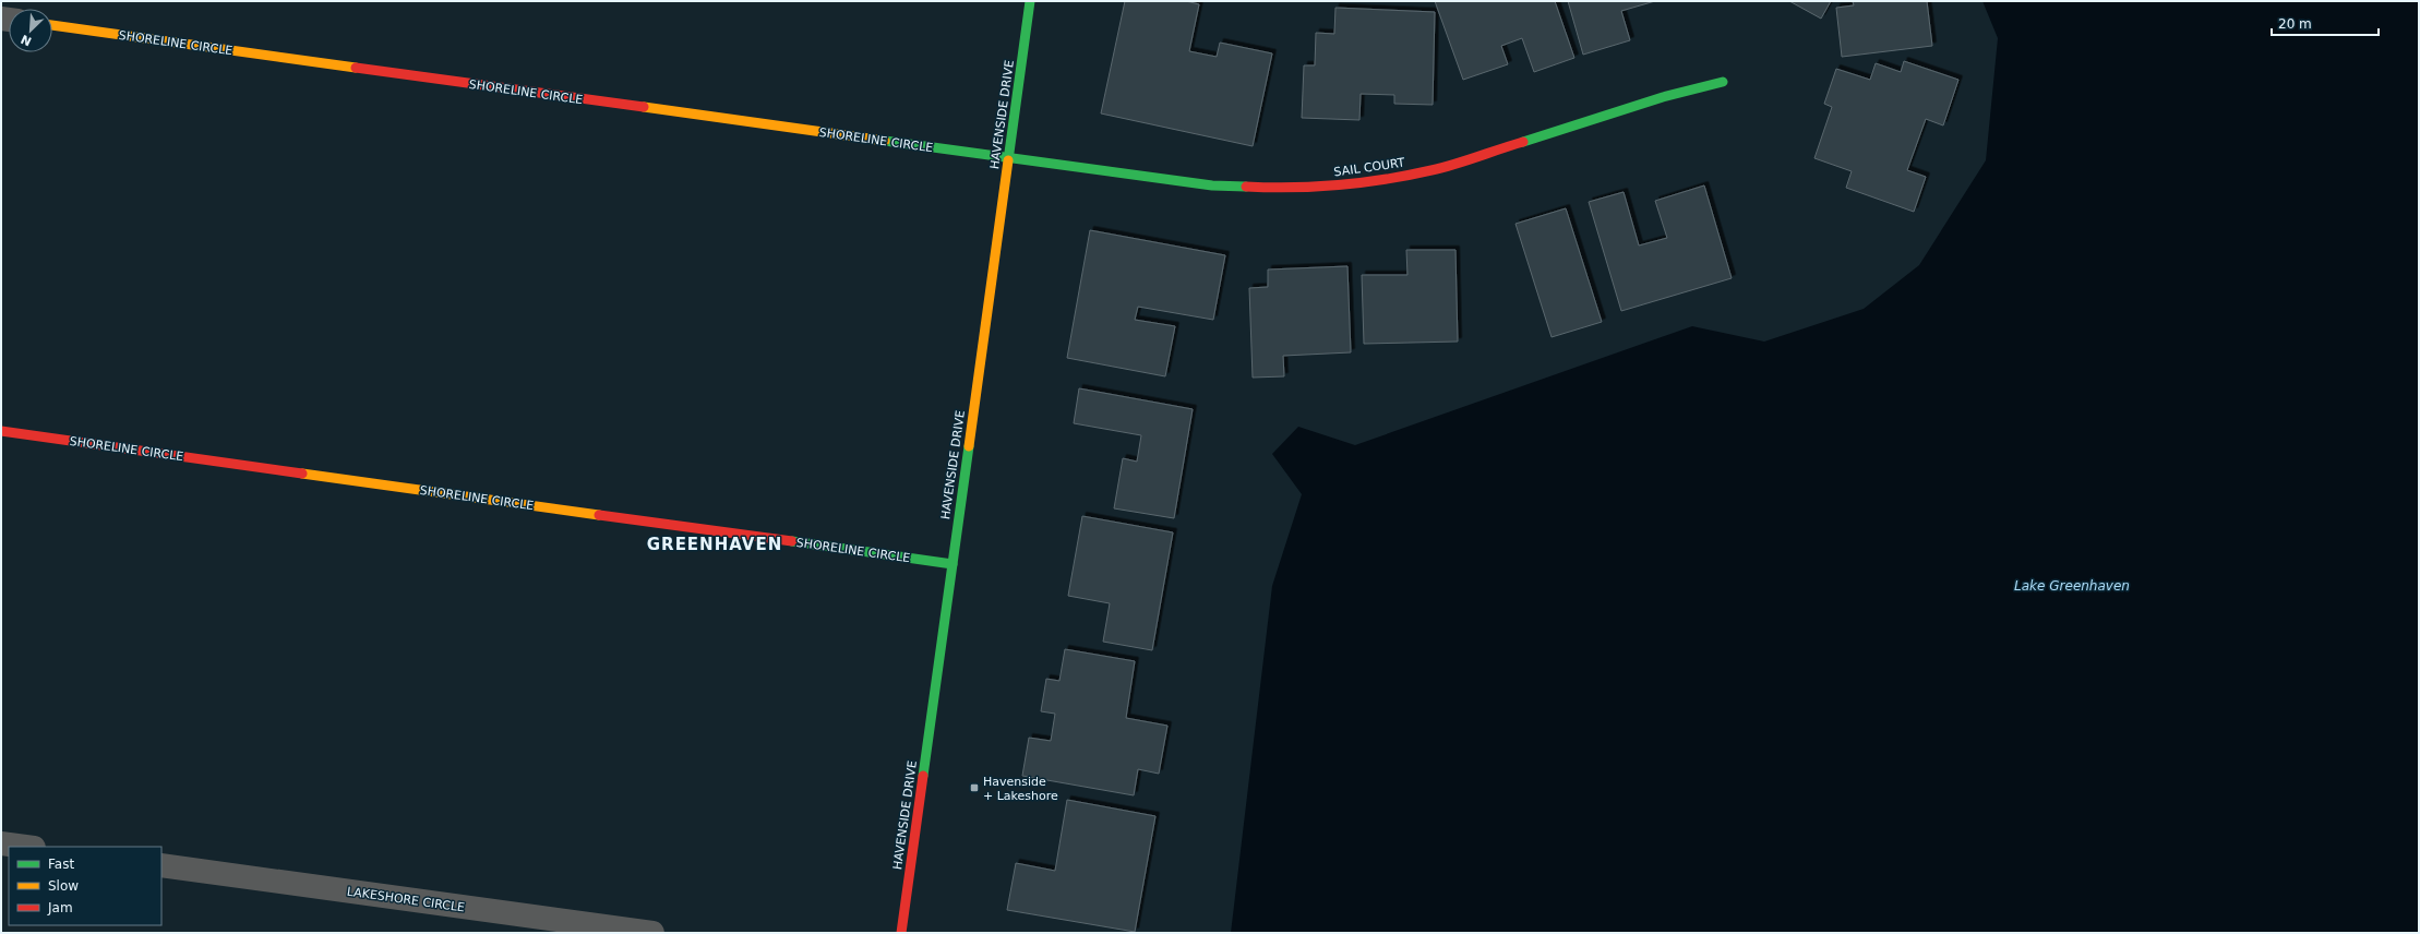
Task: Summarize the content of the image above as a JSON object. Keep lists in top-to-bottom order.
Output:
{
  "streets": {
    "street": [
      "SHORELINE CIRCLE",
      "HAVENSIDE DRIVE",
      "SAIL COURT",
      "LAKESHORE CIRCLE"
    ]
  },
  "crossings": [
    ["SHORELINE CIRCLE", "HAVENSIDE DRIVE"],
    ["SHORELINE CIRCLE", "SAIL COURT"],
    ["HAVENSIDE DRIVE", "SAIL COURT"]
  ],
  "districts": ["GREENHAVEN"],
  "water": ["Lake Greenhaven"],
  "places": {
    "transit": ["Havenside + Lakeshore"]
  },
  "legend": ["Fast", "Slow", "Jam"],
  "scale_bar": "20 m",
  "north": "bottom left"
}
